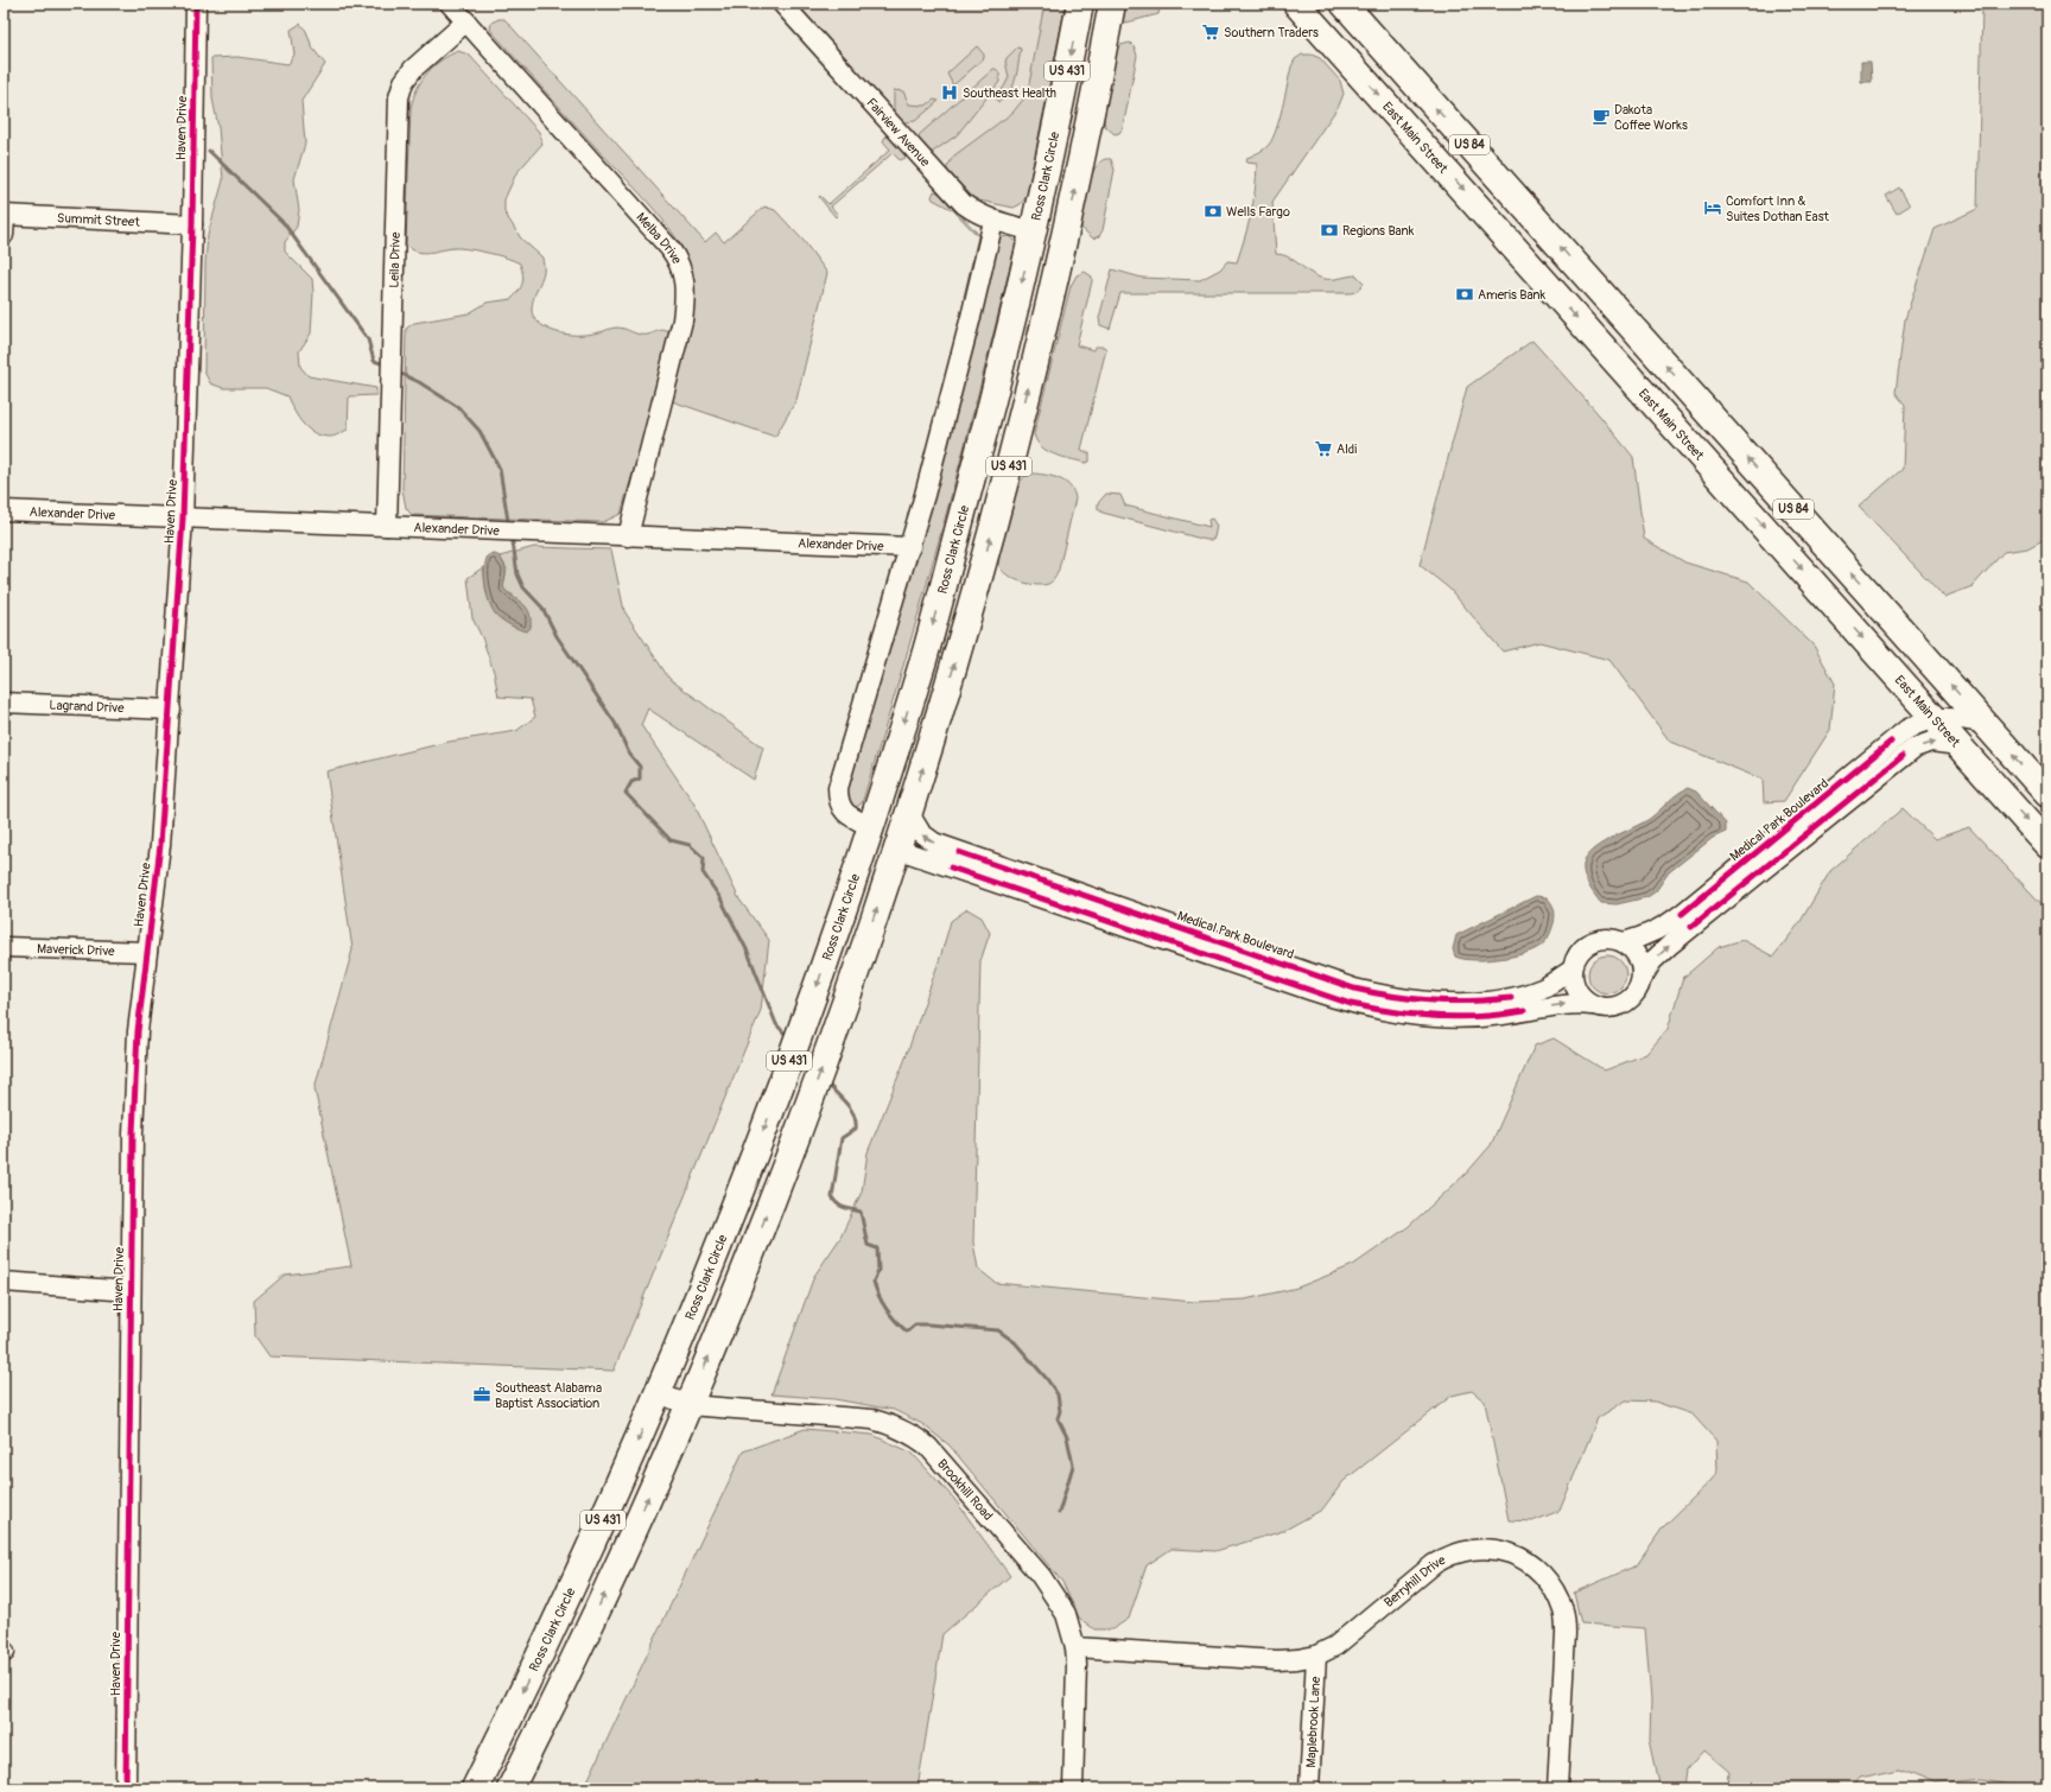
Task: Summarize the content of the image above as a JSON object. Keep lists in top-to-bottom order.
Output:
{
  "streets": {
    "highway": [
      "US 431",
      "East Main Street",
      "US 84",
      "Ross Clark Circle"
    ],
    "street": [
      "Haven Drive",
      "Fairview Avenue",
      "Summit Street",
      "Melba Drive",
      "Leila Drive",
      "Alexander Drive",
      "Lagrand Drive",
      "Medical Park Boulevard",
      "Maverick Drive",
      "Brookhill Road",
      "Berryhill Drive",
      "Maplebrook Lane"
    ]
  },
  "crossings": [
    ["US 431", "Medical Park Boulevard"],
    ["US 431", "Brookhill Road"],
    ["Haven Drive", "Summit Street"],
    ["Haven Drive", "Alexander Drive"],
    ["Haven Drive", "Lagrand Drive"],
    ["Haven Drive", "Maverick Drive"],
    ["Fairview Avenue", "Ross Clark Circle"],
    ["East Main Street", "Medical Park Boulevard"],
    ["US 84", "Medical Park Boulevard"],
    ["Ross Clark Circle", "Brookhill Road"],
    ["Melba Drive", "Leila Drive"],
    ["Melba Drive", "Alexander Drive"],
    ["Leila Drive", "Alexander Drive"],
    ["Brookhill Road", "Berryhill Drive"],
    ["Berryhill Drive", "Maplebrook Lane"]
  ],
  "places": {
    "supermarket": ["Southern Traders", "Aldi"],
    "hospital": ["Southeast Health"],
    "cafe": ["Dakota Coffee Works"],
    "hotel": ["Comfort Inn & Suites Dothan East"],
    "bank": ["Wells Fargo", "Regions Bank", "Ameris Bank"],
    "office": ["Southeast Alabama Baptist Association"]
  }
}
